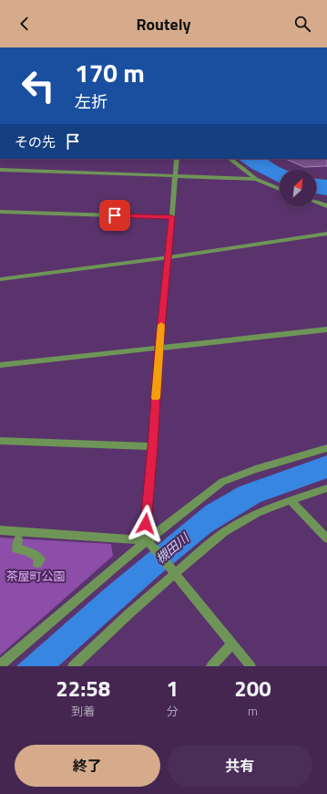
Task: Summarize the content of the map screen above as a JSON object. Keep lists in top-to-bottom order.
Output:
{
  "water": ["槻田川"],
  "parks": ["茶屋町公園"],
  "north": "top right",
  "page": {
    "header": "Routely",
    "turn": ["170 m", "左折"],
    "then": "その先",
    "eta": [
      "22:58",
      "到着",
      "1",
      "分",
      "200",
      "m"
    ],
    "buttons": ["終了", "共有"]
  }
}
